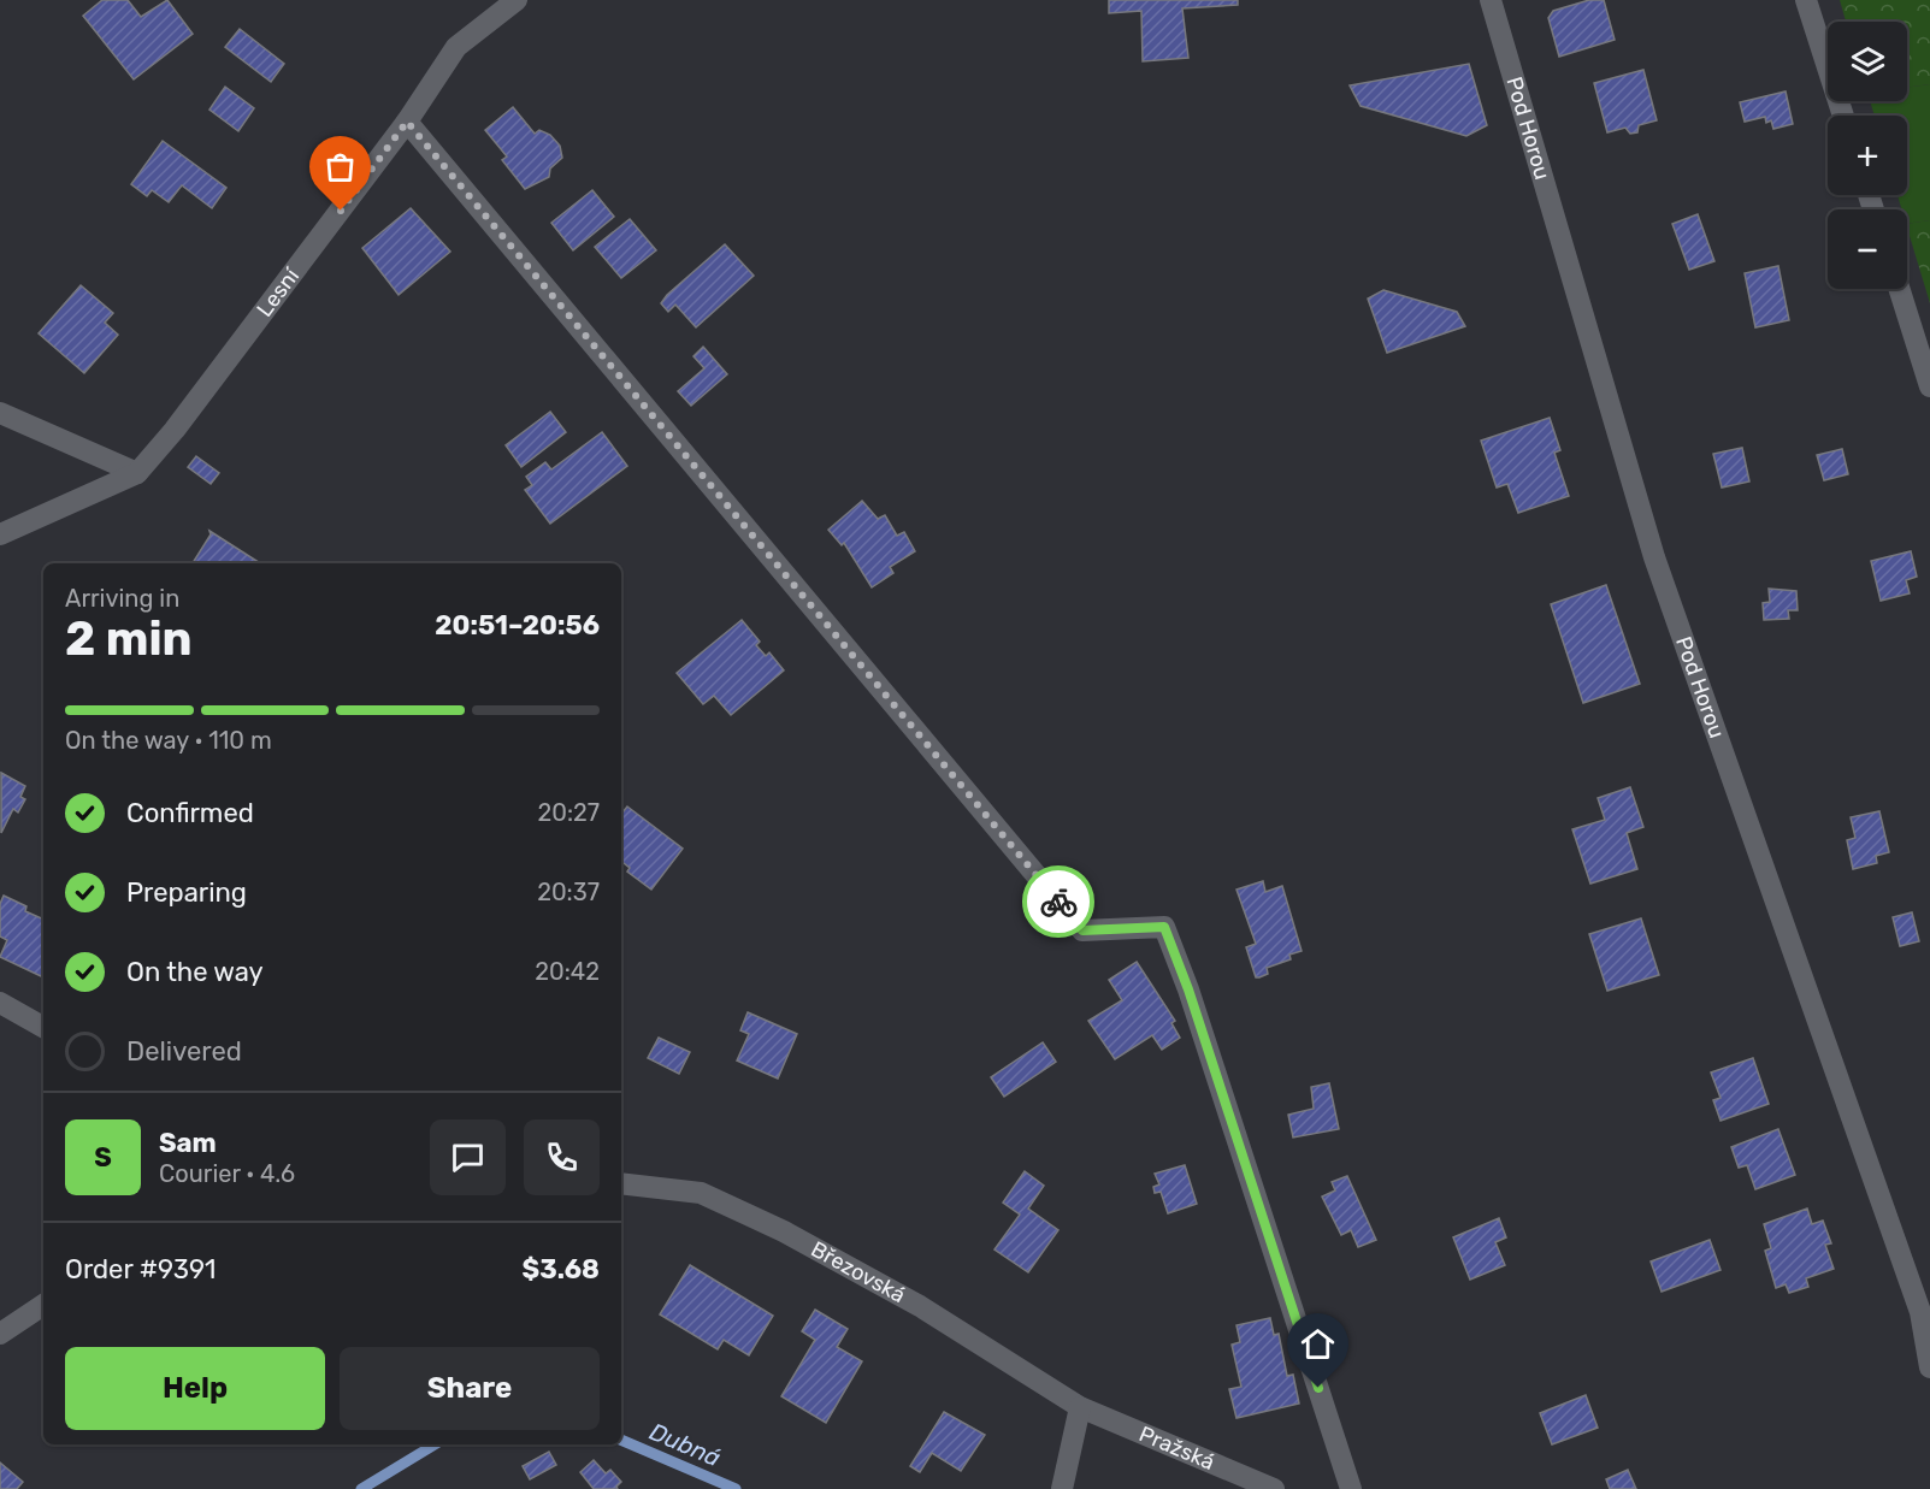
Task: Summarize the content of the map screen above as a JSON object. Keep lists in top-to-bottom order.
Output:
{
  "streets": {
    "street": [
      "Pod Horou",
      "Lesní",
      "Březovská",
      "Pražská"
    ]
  },
  "crossings": [
    ["Březovská", "Pražská"]
  ],
  "water": ["Dubná"],
  "page": {
    "map_buttons": ["+", "−"],
    "heading": ["2 min", "Arriving in", "20:51–20:56"],
    "panel": [
      "Sam",
      "Courier · 4.6",
      "Order #9391",
      "$3.68"
    ],
    "bar": "On the way · 110 m",
    "list": [
      ["Confirmed", "20:27"],
      ["Preparing", "20:37"],
      ["On the way", "20:42"],
      "Delivered"
    ],
    "round": "S",
    "buttons": ["Help", "Share"]
  }
}
